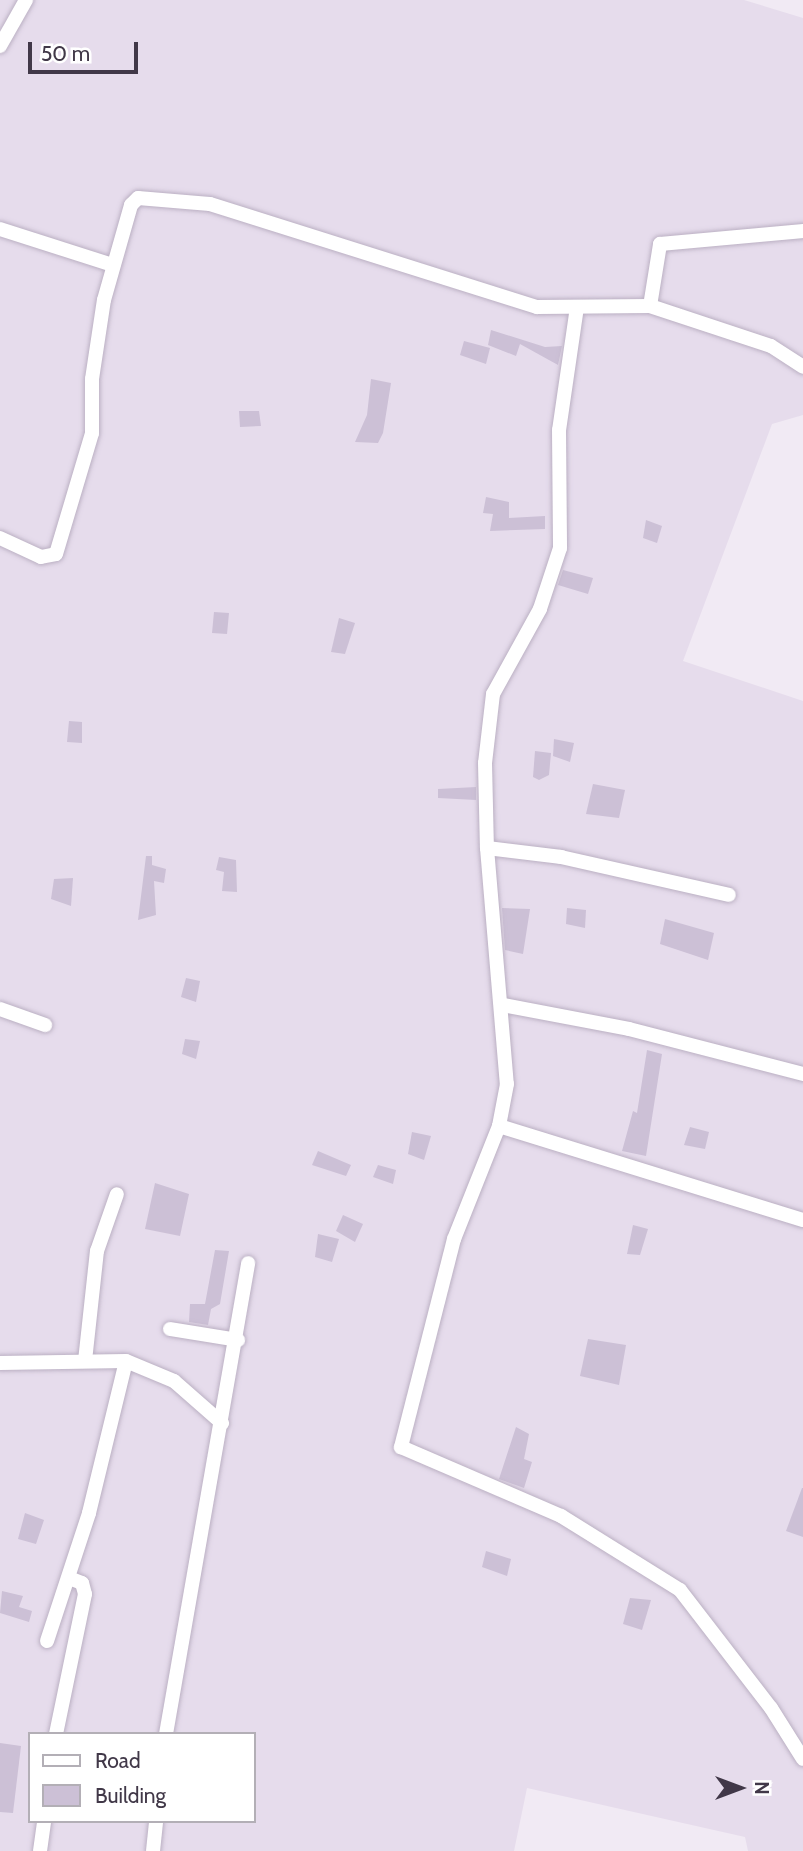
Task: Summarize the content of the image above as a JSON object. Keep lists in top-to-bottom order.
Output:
{
  "legend": ["Road", "Building"],
  "scale_bar": "50 m",
  "north": "right"
}
